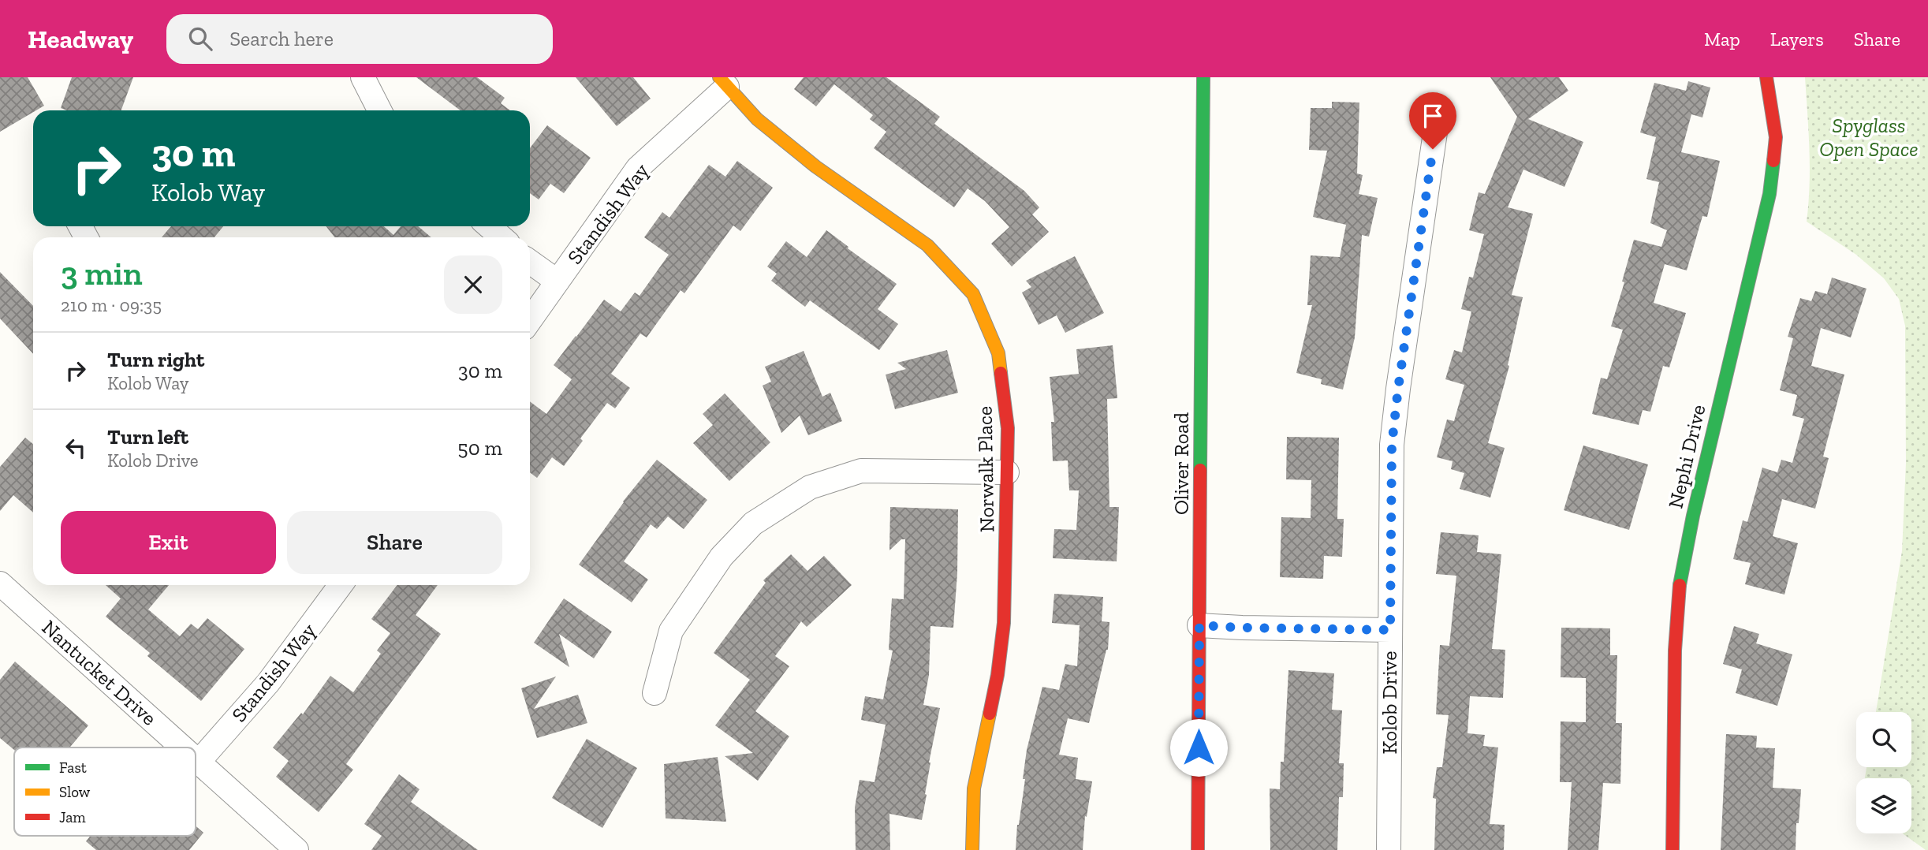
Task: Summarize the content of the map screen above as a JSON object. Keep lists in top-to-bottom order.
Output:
{
  "streets": {
    "street": [
      "Standish Way",
      "Nephi Drive",
      "Oliver Road",
      "Norwalk Place",
      "Nantucket Drive",
      "Kolob Drive"
    ]
  },
  "crossings": [
    ["Standish Way", "Norwalk Place"],
    ["Standish Way", "Nantucket Drive"]
  ],
  "parks": ["Spyglass Open Space"],
  "legend": ["Fast", "Slow", "Jam"],
  "page": {
    "header": "Headway",
    "search": "Search here",
    "nav": ["Map", "Layers", "Share"],
    "turn": ["30 m", "Kolob Way"],
    "heading": ["3 min", "210 m · 09:35"],
    "list": [
      {
        "name": "Turn right",
        "note": "Kolob Way",
        "value": "30 m"
      },
      {
        "name": "Turn left",
        "note": "Kolob Drive",
        "value": "50 m"
      }
    ],
    "buttons": ["Exit", "Share"]
  }
}
